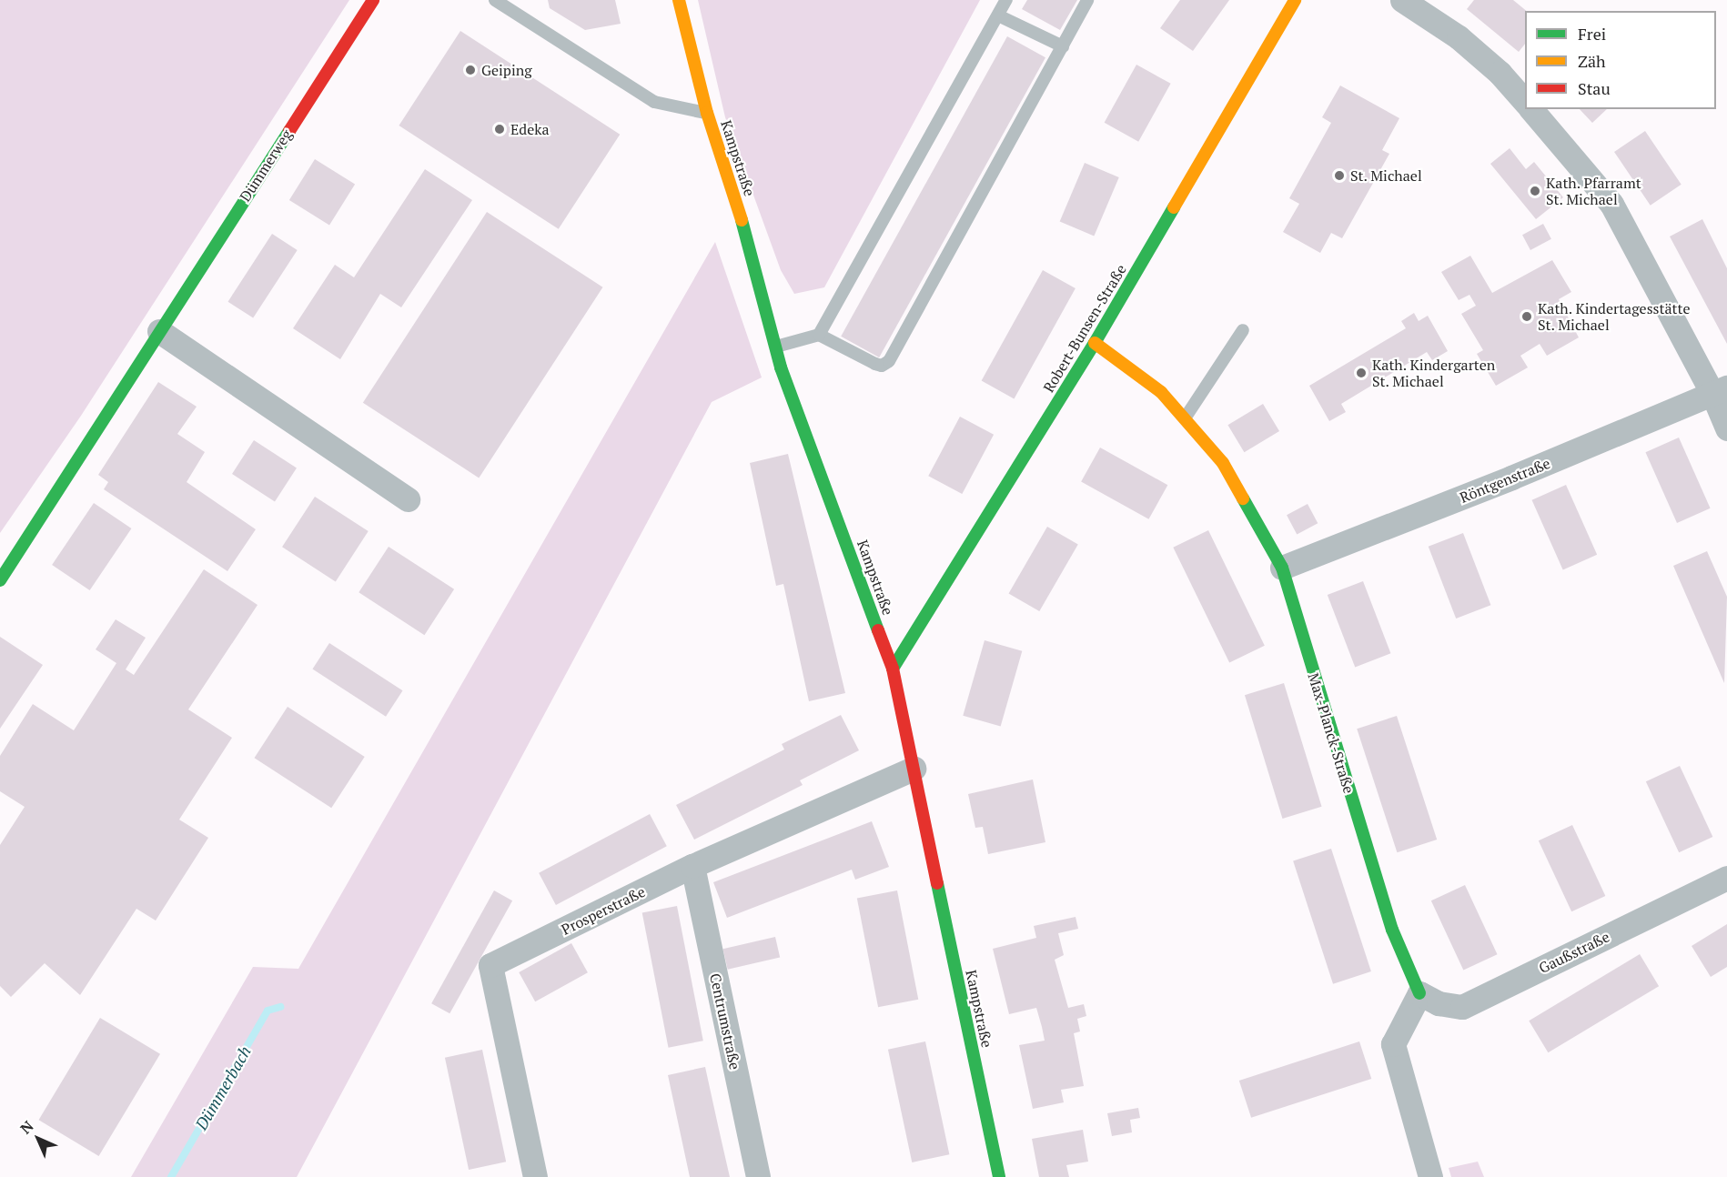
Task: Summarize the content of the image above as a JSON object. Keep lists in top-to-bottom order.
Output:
{
  "streets": {
    "street": [
      "Kampstraße",
      "Dümmerweg",
      "Robert-Bunsen-Straße",
      "Röntgenstraße",
      "Max-Planck-Straße",
      "Prosperstraße",
      "Gaußstraße",
      "Centrumstraße"
    ]
  },
  "crossings": [
    ["Kampstraße", "Robert-Bunsen-Straße"],
    ["Kampstraße", "Prosperstraße"],
    ["Robert-Bunsen-Straße", "Max-Planck-Straße"],
    ["Röntgenstraße", "Max-Planck-Straße"],
    ["Max-Planck-Straße", "Gaußstraße"],
    ["Prosperstraße", "Centrumstraße"]
  ],
  "water": ["Dümmerbach"],
  "places": [
    "Geiping",
    "Edeka",
    "St. Michael",
    "Kath. Pfarramt St. Michael",
    "Kath. Kindertagesstätte St. Michael",
    "Kath. Kindergarten St. Michael"
  ],
  "legend": ["Frei", "Zäh", "Stau"],
  "north": "top left"
}
